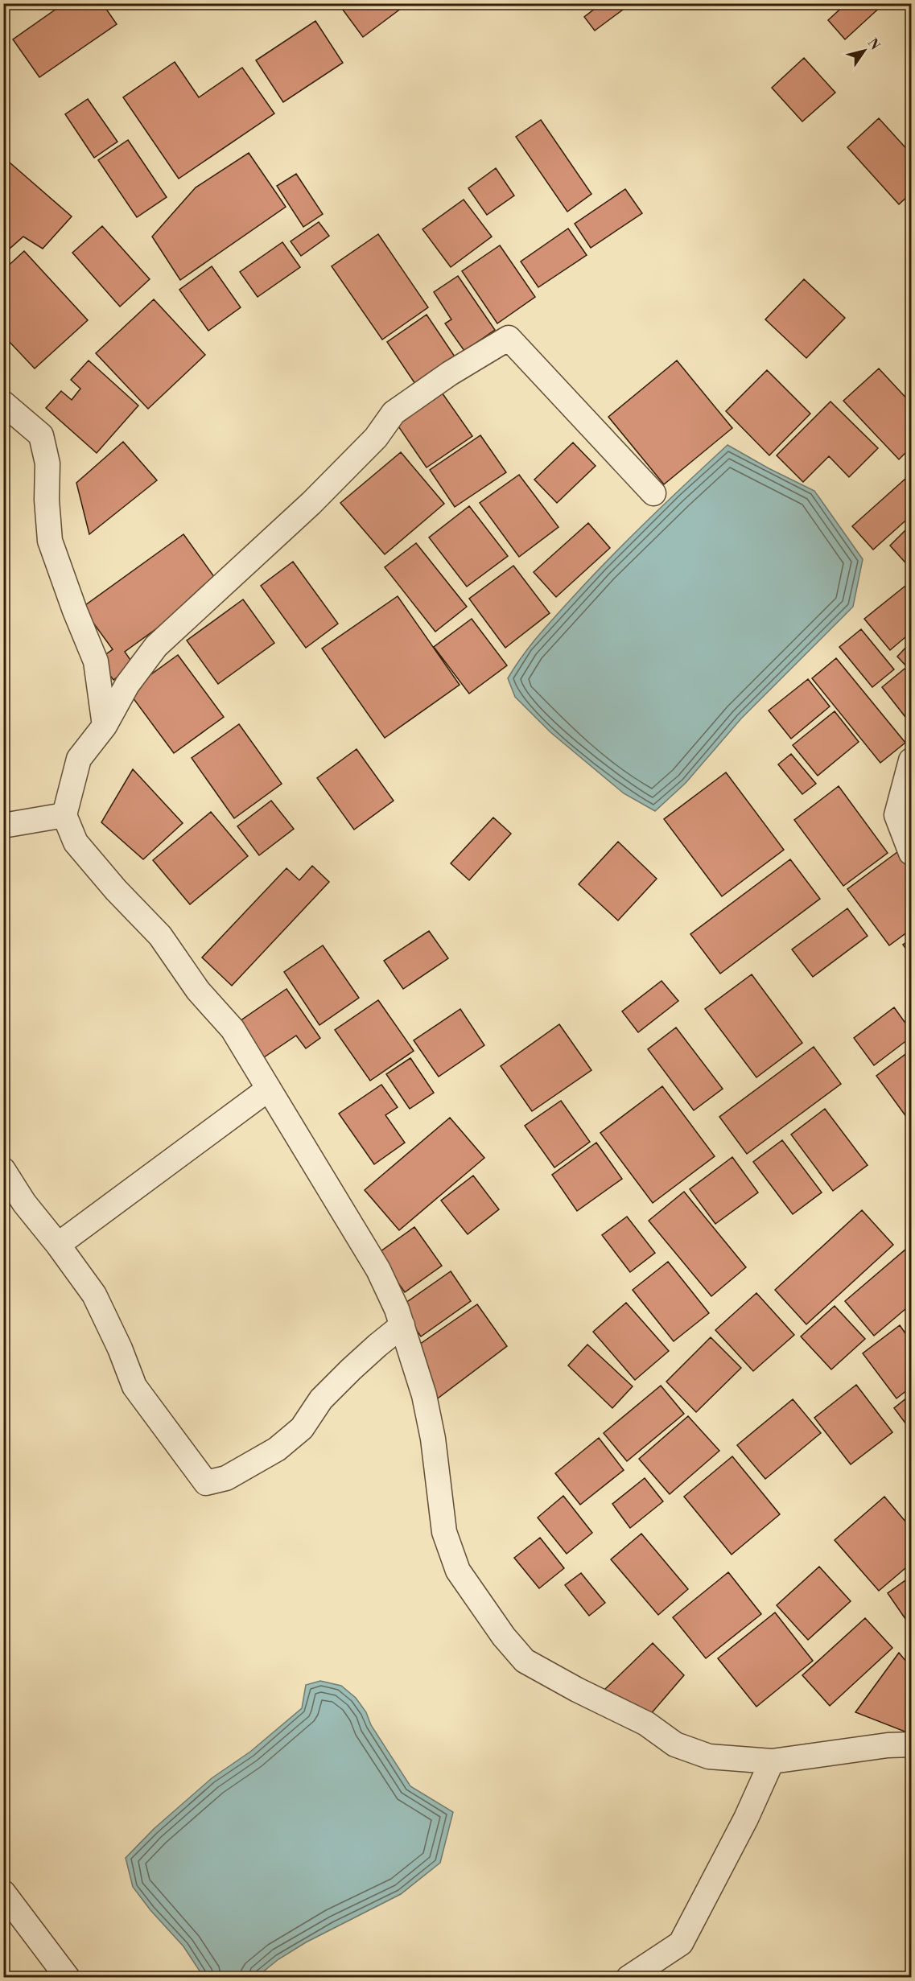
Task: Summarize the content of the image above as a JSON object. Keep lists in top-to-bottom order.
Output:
{
  "north": "top right"
}
